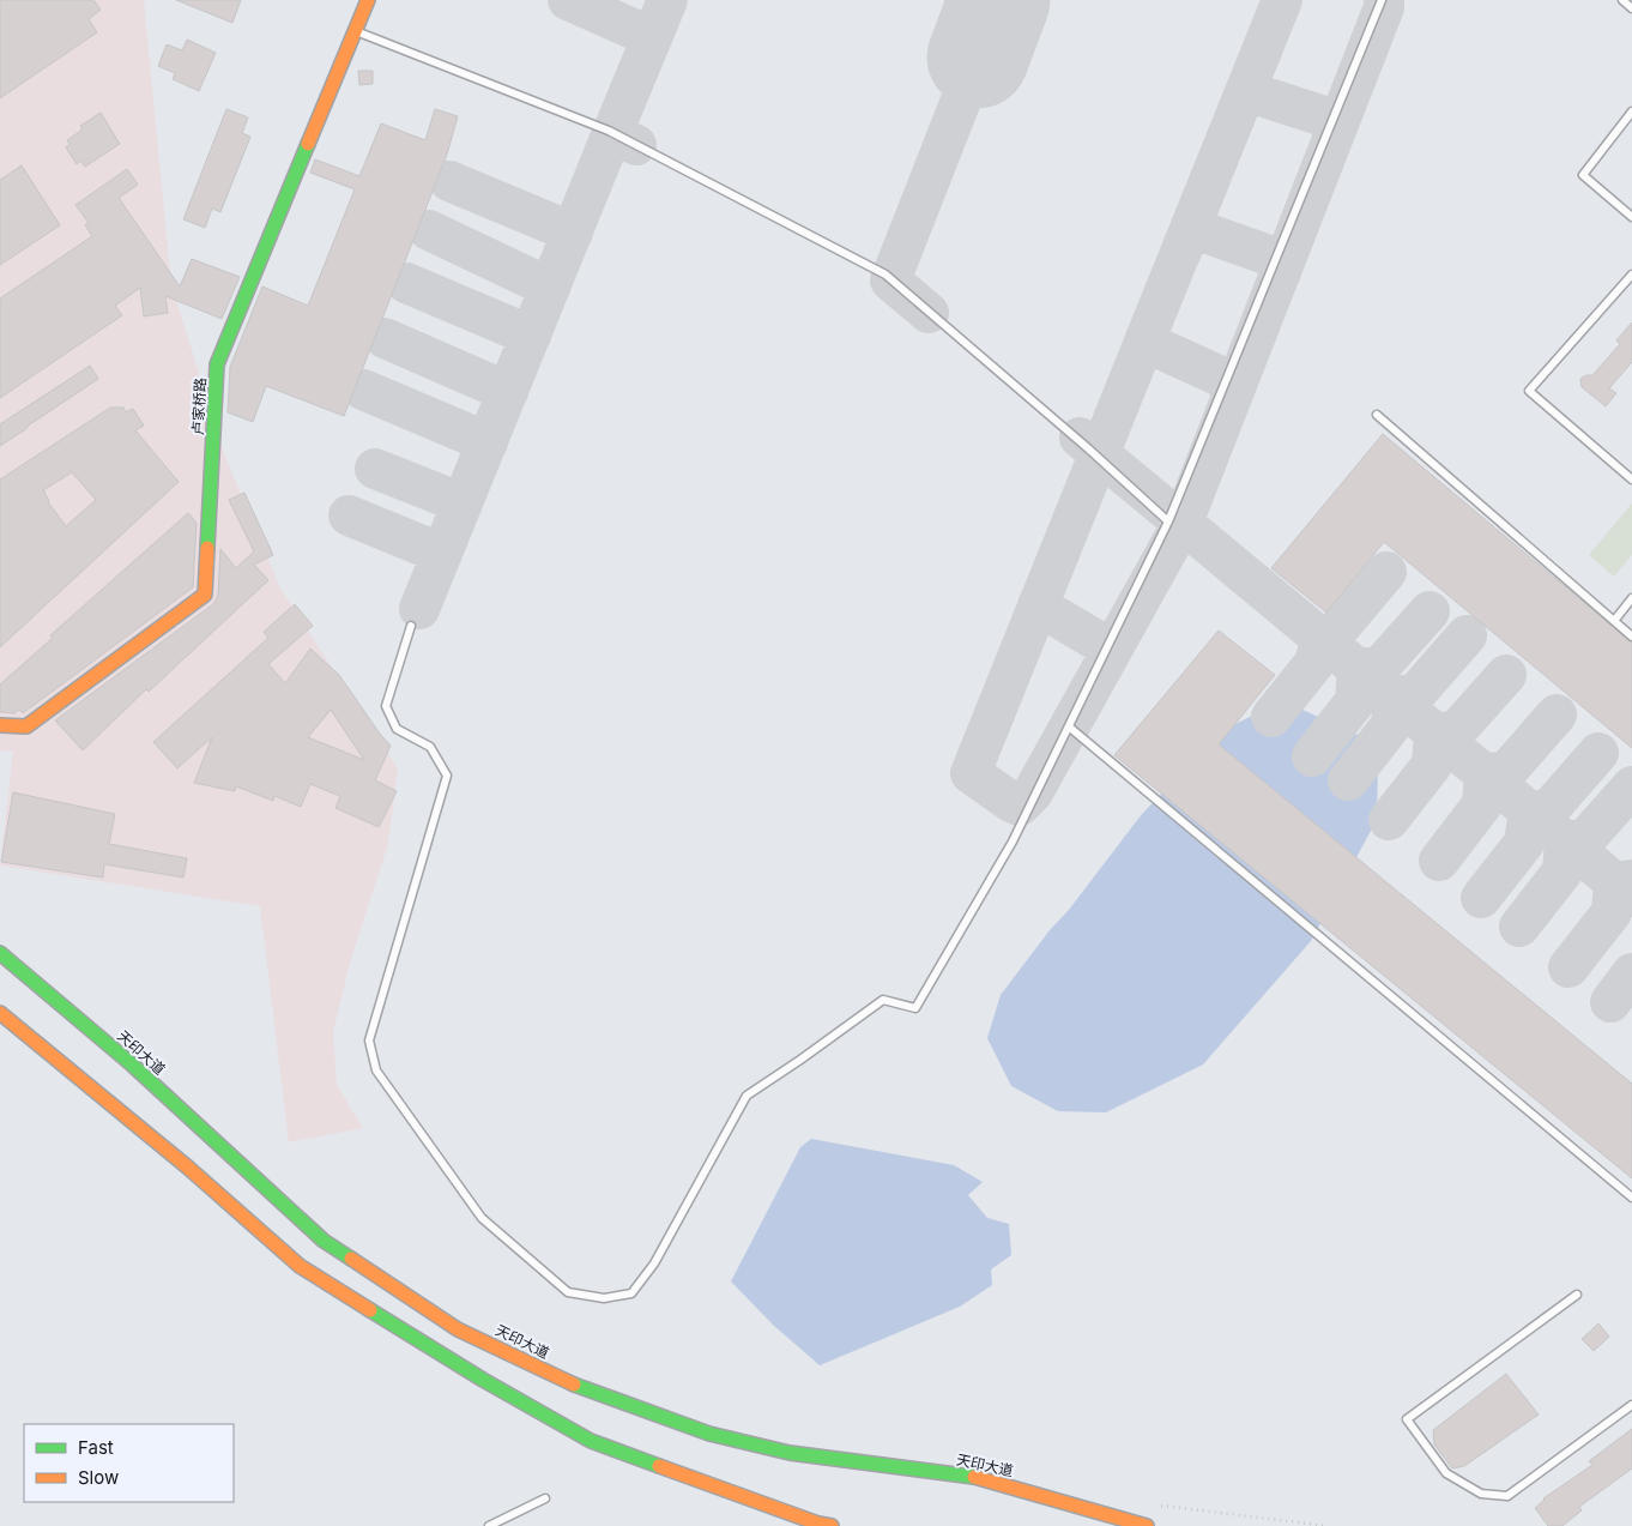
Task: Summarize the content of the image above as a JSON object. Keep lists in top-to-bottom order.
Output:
{
  "streets": {
    "main road": ["卢家桥路", "天印大道"]
  },
  "legend": ["Fast", "Slow"]
}
